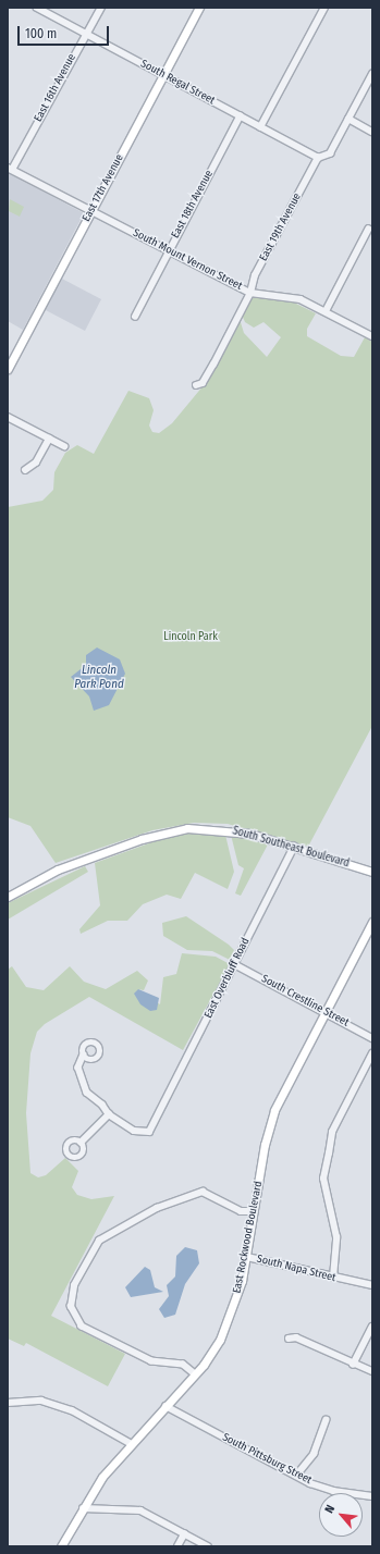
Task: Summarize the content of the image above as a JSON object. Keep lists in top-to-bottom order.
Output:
{
  "streets": {
    "street": [
      "South Regal Street",
      "East 16th Avenue",
      "East 17th Avenue",
      "East 18th Avenue",
      "East 19th Avenue",
      "South Mount Vernon Street",
      "South Southeast Boulevard",
      "East Overbluff Road",
      "South Crestline Street",
      "East Rockwood Boulevard",
      "South Napa Street",
      "South Pittsburg Street"
    ]
  },
  "crossings": [
    ["South Regal Street", "East 16th Avenue"],
    ["South Regal Street", "East 17th Avenue"],
    ["South Regal Street", "East 18th Avenue"],
    ["South Regal Street", "East 19th Avenue"],
    ["East 16th Avenue", "South Mount Vernon Street"],
    ["East 17th Avenue", "South Mount Vernon Street"],
    ["East 18th Avenue", "South Mount Vernon Street"],
    ["East 19th Avenue", "South Mount Vernon Street"],
    ["South Southeast Boulevard", "East Overbluff Road"],
    ["East Overbluff Road", "South Crestline Street"],
    ["South Crestline Street", "East Rockwood Boulevard"],
    ["East Rockwood Boulevard", "South Napa Street"],
    ["East Rockwood Boulevard", "South Pittsburg Street"]
  ],
  "water": ["Lincoln Park Pond"],
  "parks": ["Lincoln Park"],
  "scale_bar": "100 m",
  "north": "top left"
}
